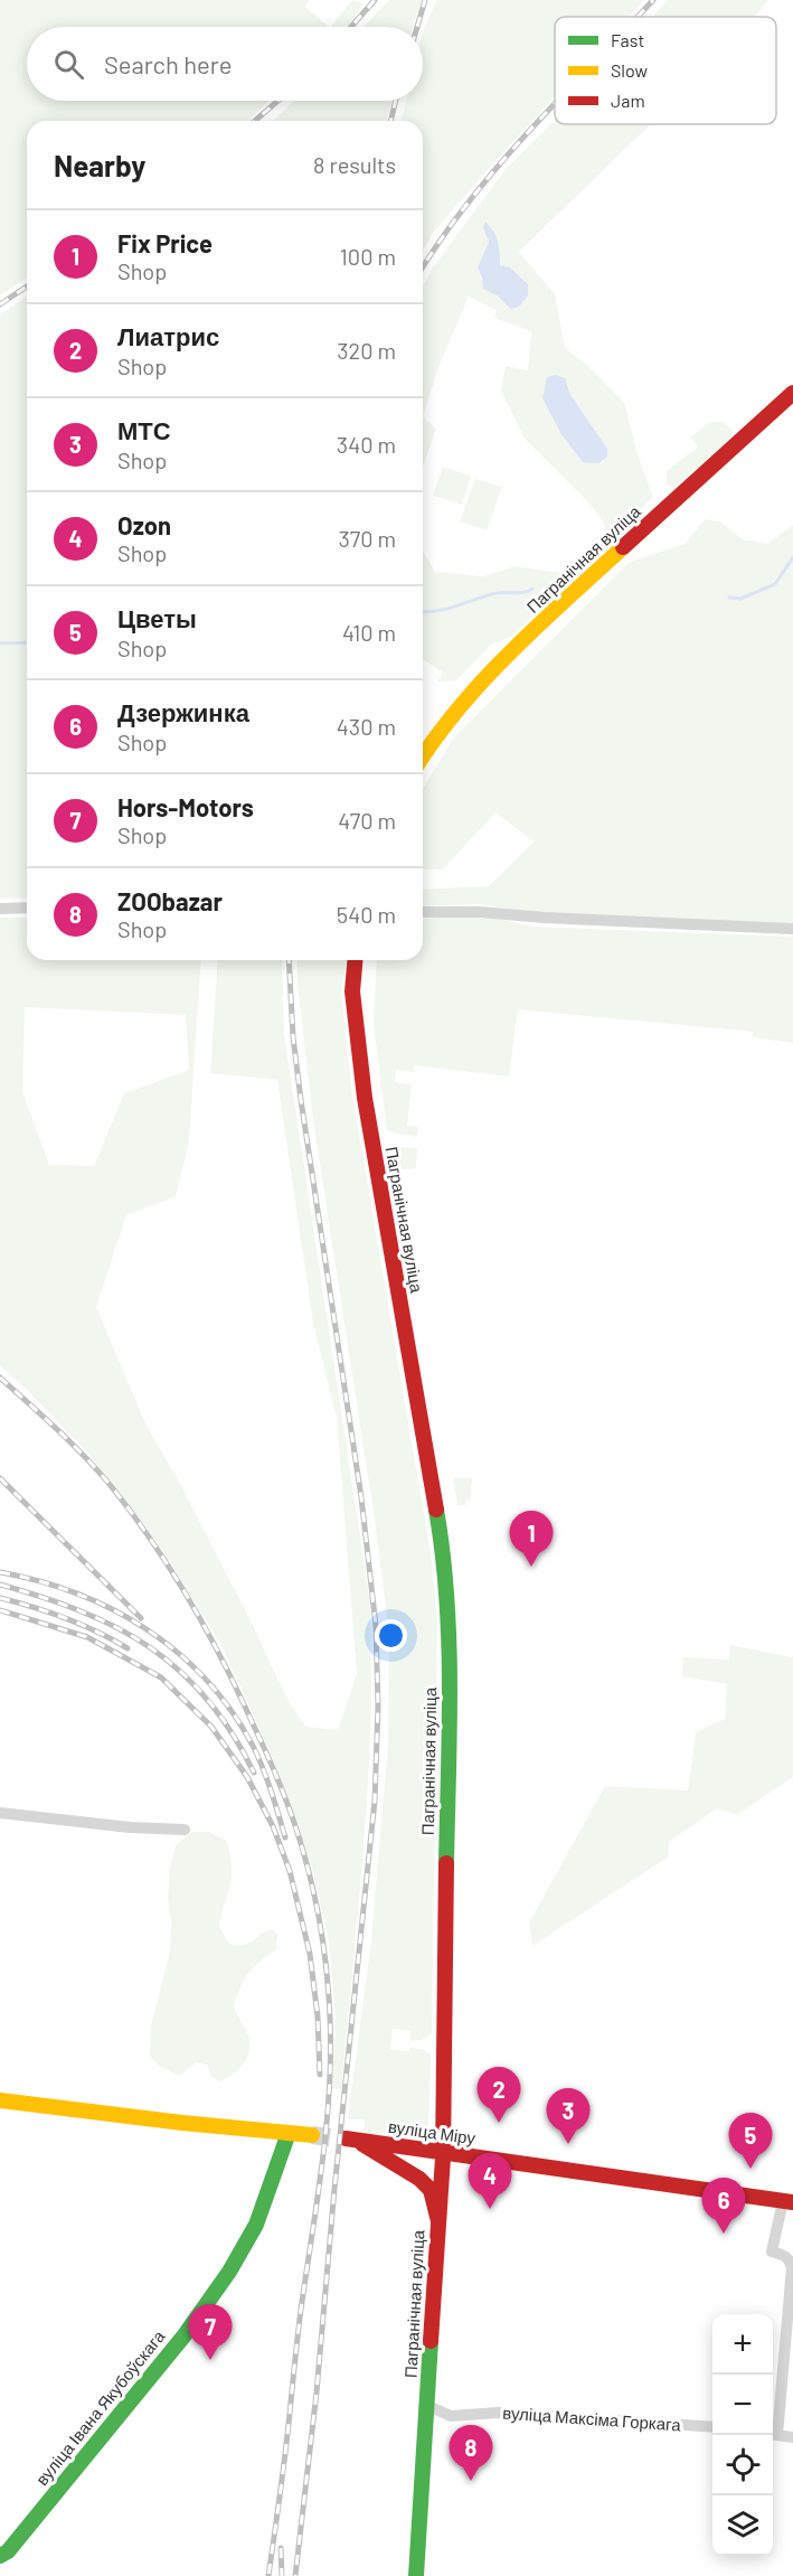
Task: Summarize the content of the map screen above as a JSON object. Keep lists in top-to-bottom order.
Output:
{
  "streets": {
    "street": [
      "Пагранічная вуліца",
      "вуліца Міру",
      "вуліца Івана Якубоўскага",
      "вуліца Максіма Горкага"
    ]
  },
  "crossings": [
    ["Пагранічная вуліца", "вуліца Міру"],
    ["Пагранічная вуліца", "вуліца Максіма Горкага"]
  ],
  "legend": ["Fast", "Slow", "Jam"],
  "page": {
    "search": "Search here",
    "heading": ["Nearby", "8 results"],
    "list": [
      {
        "mark": "1",
        "name": "Fix Price",
        "note": "Shop",
        "value": "100 m"
      },
      {
        "mark": "2",
        "name": "Лиатрис",
        "note": "Shop",
        "value": "320 m"
      },
      {
        "mark": "3",
        "name": "МТС",
        "note": "Shop",
        "value": "340 m"
      },
      {
        "mark": "4",
        "name": "Ozon",
        "note": "Shop",
        "value": "370 m"
      },
      {
        "mark": "5",
        "name": "Цветы",
        "note": "Shop",
        "value": "410 m"
      },
      {
        "mark": "6",
        "name": "Дзержинка",
        "note": "Shop",
        "value": "430 m"
      },
      {
        "mark": "7",
        "name": "Hors-Motors",
        "note": "Shop",
        "value": "470 m"
      },
      {
        "mark": "8",
        "name": "ZOObazar",
        "note": "Shop",
        "value": "540 m"
      }
    ],
    "pins": [
      "1",
      "2",
      "3",
      "5",
      "4",
      "6",
      "7",
      "8"
    ],
    "map_buttons": ["+", "−"]
  }
}
